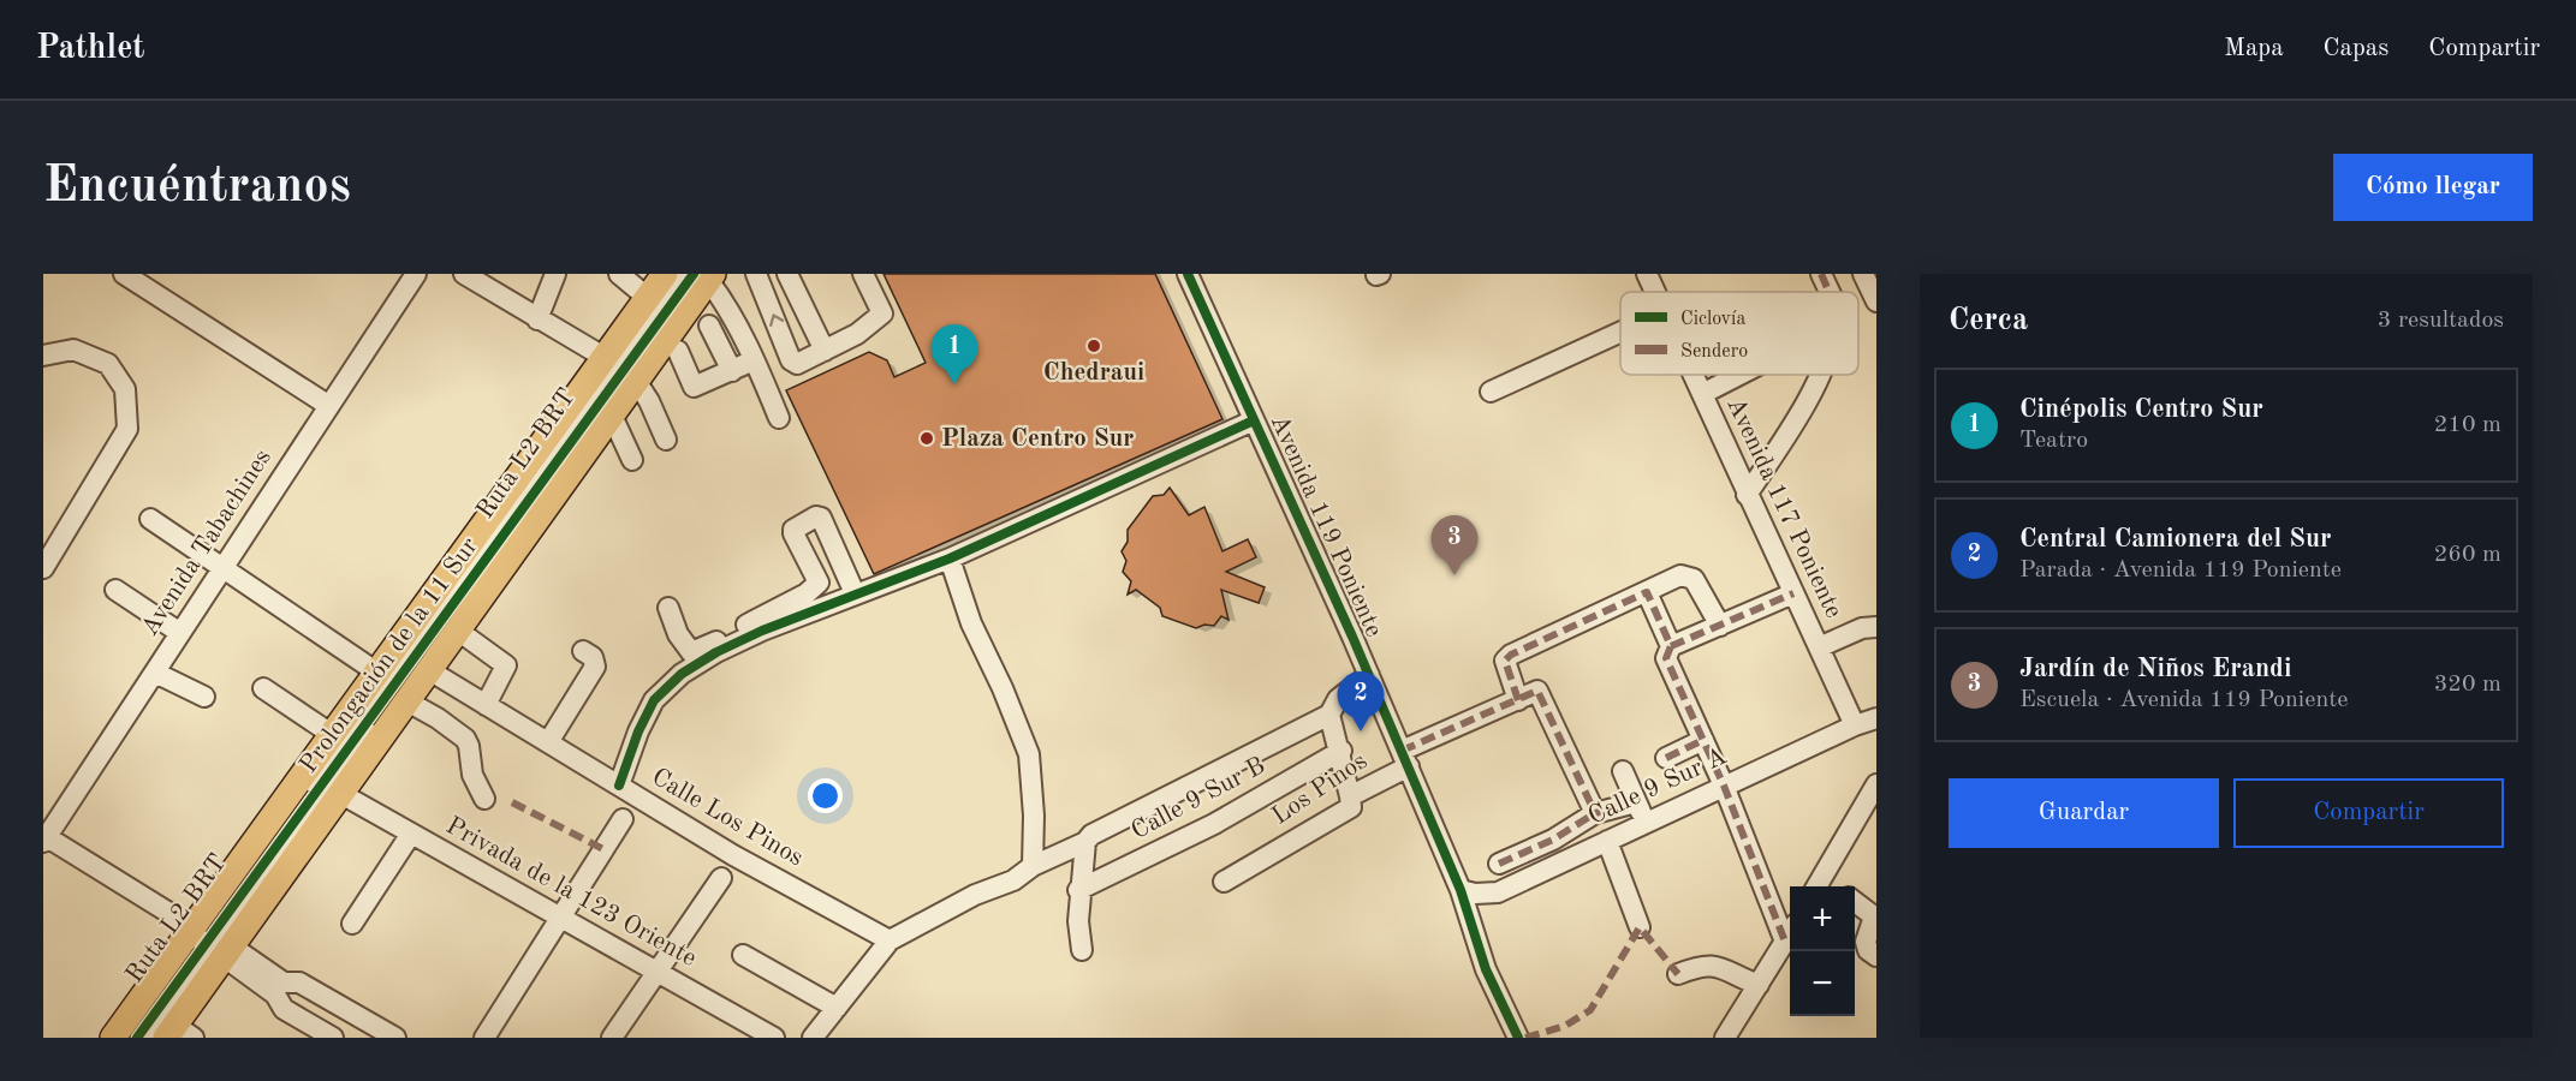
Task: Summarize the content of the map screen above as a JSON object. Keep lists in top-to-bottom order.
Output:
{
  "streets": {
    "main road": ["Prolongación de la 11 Sur"],
    "street": [
      "Ruta L2 BRT",
      "Avenida 117 Poniente",
      "Avenida 119 Poniente",
      "Avenida Tabachines",
      "Calle 9 Sur A",
      "Los Pinos",
      "Calle 9 Sur B",
      "Calle Los Pinos",
      "Privada de la 123 Oriente"
    ]
  },
  "crossings": [
    ["Ruta L2 BRT", "Prolongación de la 11 Sur"],
    ["Avenida 117 Poniente", "Calle 9 Sur A"],
    ["Avenida 119 Poniente", "Calle 9 Sur A"],
    ["Avenida 119 Poniente", "Los Pinos"],
    ["Prolongación de la 11 Sur", "Calle Los Pinos"],
    ["Prolongación de la 11 Sur", "Privada de la 123 Oriente"]
  ],
  "places": ["Chedraui", "Plaza Centro Sur"],
  "legend": ["Ciclovía", "Sendero"],
  "page": {
    "header": "Pathlet",
    "nav": ["Mapa", "Capas", "Compartir"],
    "buttons": [
      "Cómo llegar",
      ["Guardar", "Compartir"]
    ],
    "title": "Encuéntranos",
    "heading": ["Cerca", "3 resultados"],
    "pins": ["1", "3", "2"],
    "list": [
      {
        "mark": "1",
        "name": "Cinépolis Centro Sur",
        "note": "Teatro",
        "value": "210 m"
      },
      {
        "mark": "2",
        "name": "Central Camionera del Sur",
        "note": "Parada · Avenida 119 Poniente",
        "value": "260 m"
      },
      {
        "mark": "3",
        "name": "Jardín de Niños Erandi",
        "note": "Escuela · Avenida 119 Poniente",
        "value": "320 m"
      }
    ],
    "map_buttons": ["+", "−"]
  }
}
